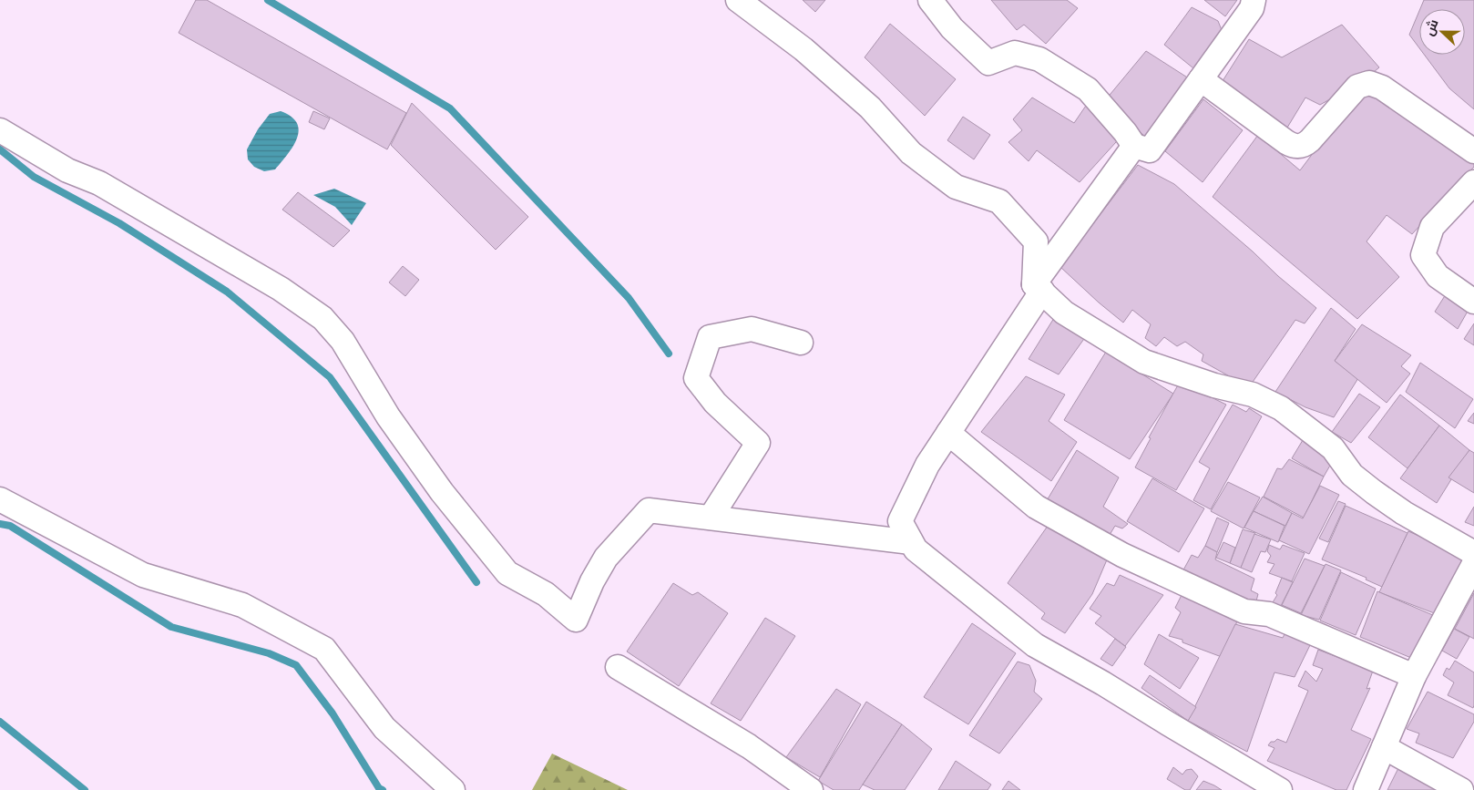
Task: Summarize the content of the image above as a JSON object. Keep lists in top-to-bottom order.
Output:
{
  "north": "left"
}
